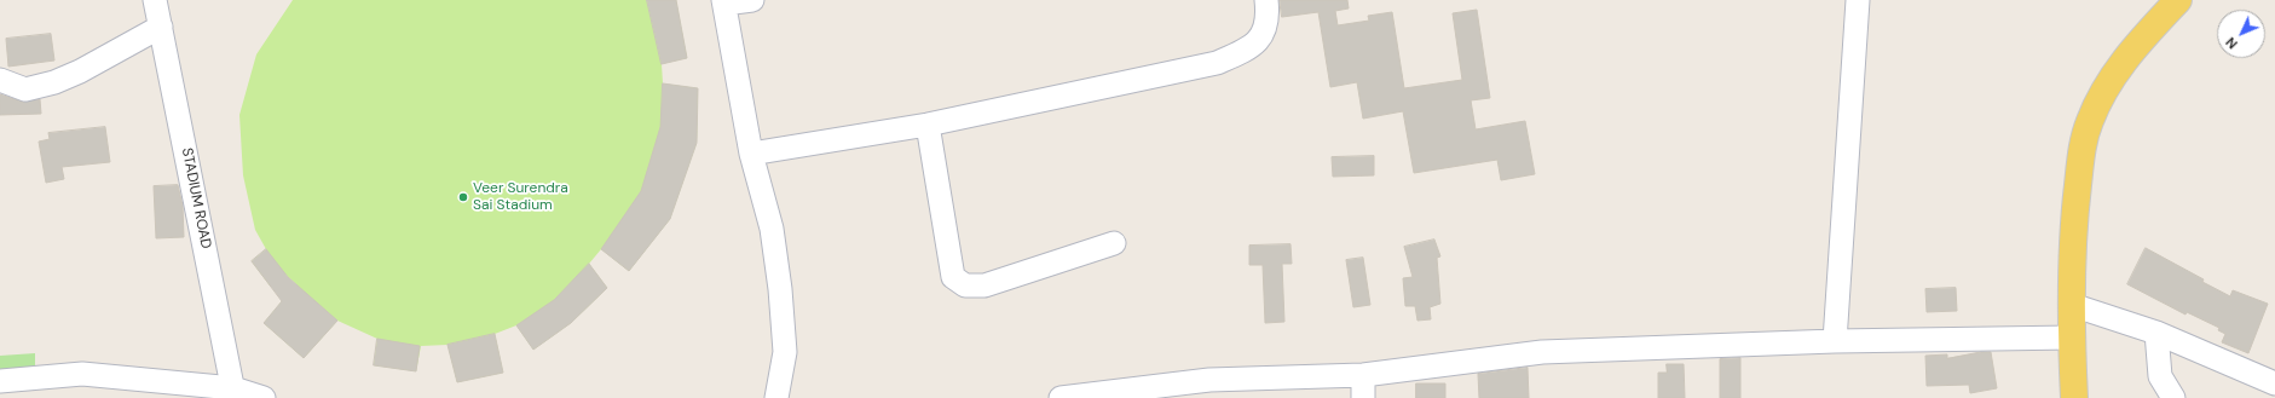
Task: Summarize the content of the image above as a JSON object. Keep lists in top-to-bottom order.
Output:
{
  "streets": {
    "street": ["STADIUM ROAD"]
  },
  "places": ["Veer Surendra Sai Stadium"],
  "north": "bottom left"
}
